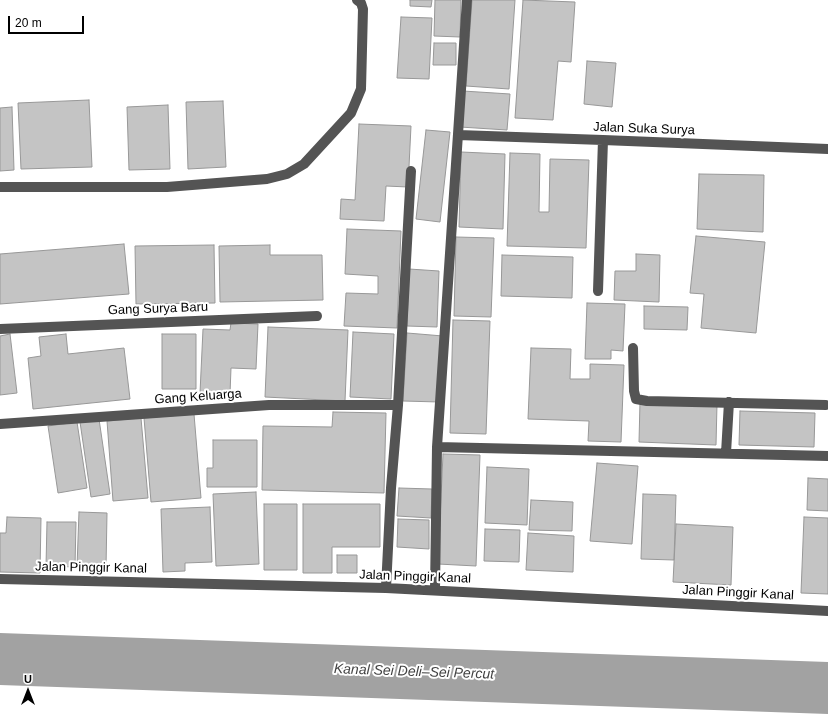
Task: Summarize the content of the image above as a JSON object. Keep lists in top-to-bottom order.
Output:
{
  "streets": {
    "street": [
      "Jalan Suka Surya",
      "Gang Surya Baru",
      "Gang Keluarga",
      "Jalan Pinggir Kanal"
    ]
  },
  "water": ["Kanal Sei Deli–Sei Percut"],
  "scale_bar": "20 m",
  "north": "top"
}
